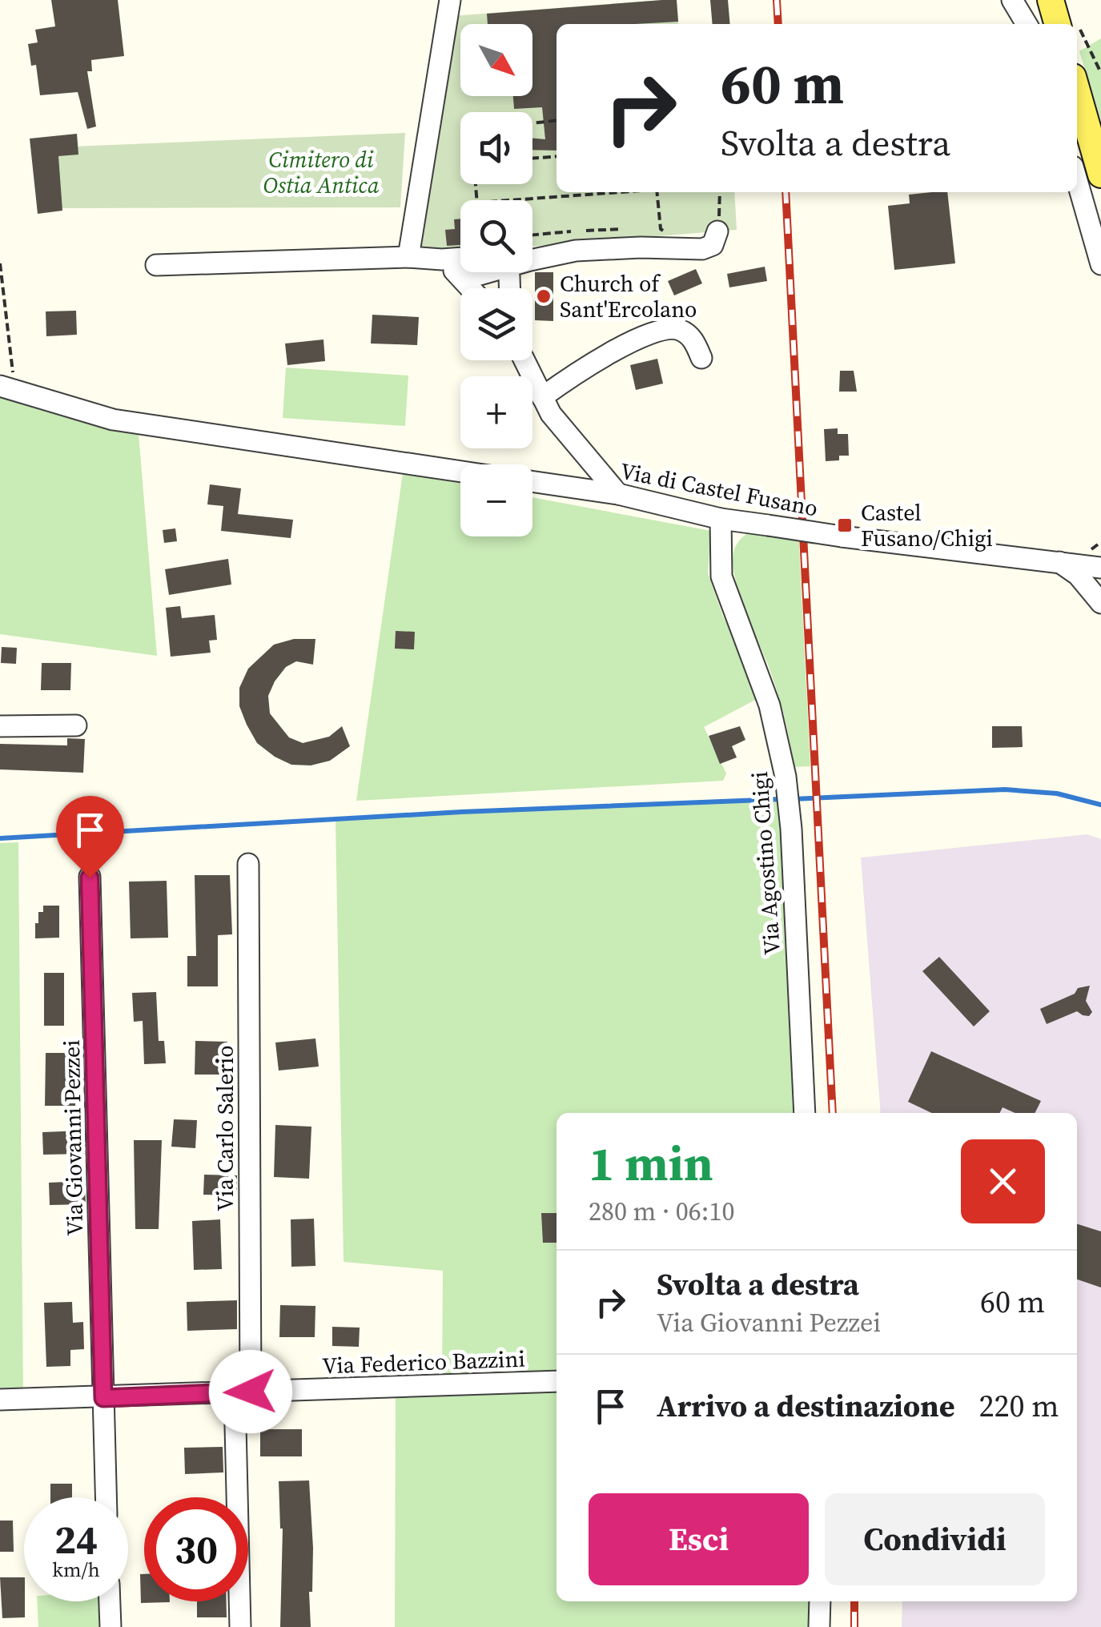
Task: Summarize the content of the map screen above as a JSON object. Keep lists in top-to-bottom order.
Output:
{
  "streets": {
    "street": [
      "Via di Castel Fusano",
      "Via Agostino Chigi",
      "Via Carlo Salerio",
      "Via Giovanni Pezzei",
      "Via Federico Bazzini"
    ]
  },
  "crossings": [
    ["Via di Castel Fusano", "Via Agostino Chigi"],
    ["Via Carlo Salerio", "Via Federico Bazzini"],
    ["Via Giovanni Pezzei", "Via Federico Bazzini"]
  ],
  "parks": ["Cimitero di Ostia Antica"],
  "places": {
    "other": ["Church of Sant'Ercolano"],
    "transit": ["Castel Fusano/Chigi"]
  },
  "north": "bottom right",
  "page": {
    "map_buttons": ["+", "−"],
    "turn": ["60 m", "Svolta a destra"],
    "heading": ["1 min", "280 m · 06:10"],
    "list": [
      {
        "name": "Svolta a destra",
        "note": "Via Giovanni Pezzei",
        "value": "60 m"
      },
      {
        "name": "Arrivo a destinazione",
        "value": "220 m"
      }
    ],
    "buttons": ["Esci", "Condividi"],
    "speed": "24 km/h",
    "limit": "30"
  }
}
